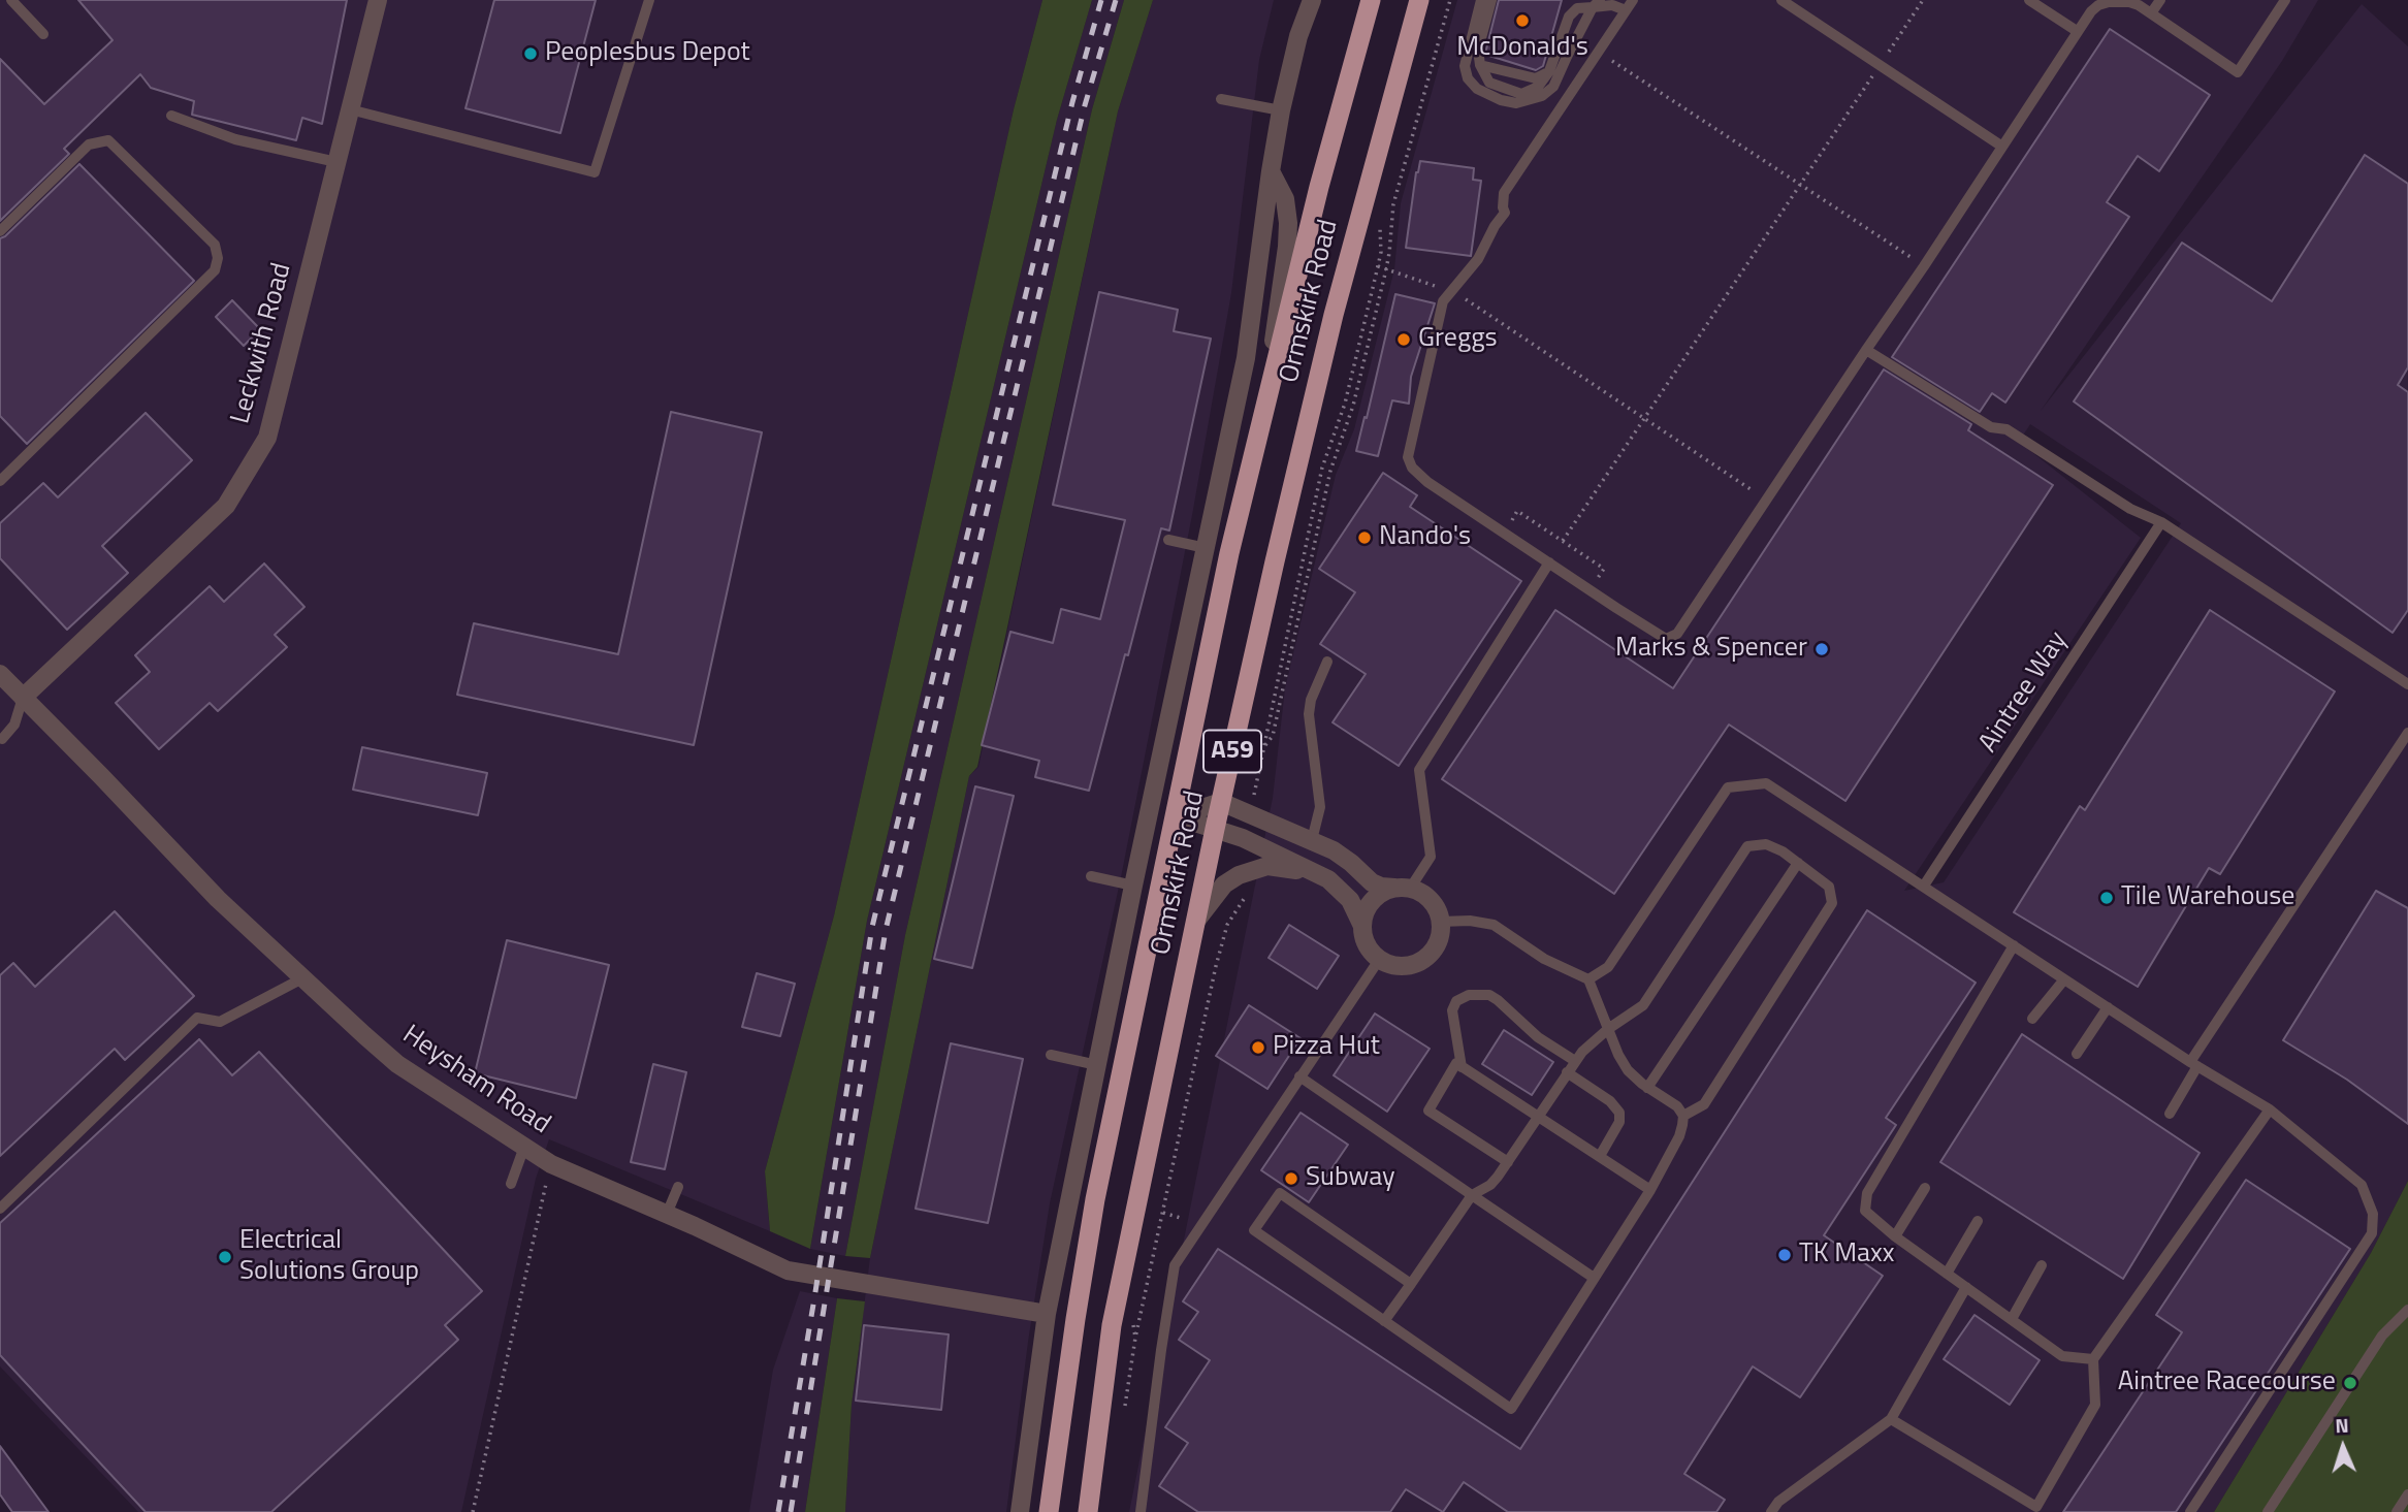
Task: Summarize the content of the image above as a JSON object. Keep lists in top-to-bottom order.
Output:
{
  "streets": {
    "highway": ["Ormskirk Road", "A59"],
    "street": ["Leckwith Road", "Heysham Road"],
    "lane": ["Aintree Way"]
  },
  "crossings": [
    ["Leckwith Road", "Heysham Road"]
  ],
  "places": [
    "McDonald's",
    "Peoplesbus Depot",
    "Greggs",
    "Nando's",
    "Marks & Spencer",
    "Tile Warehouse",
    "Pizza Hut",
    "Subway",
    "TK Maxx",
    "Electrical Solutions Group",
    "Aintree Racecourse"
  ],
  "north": "top"
}
